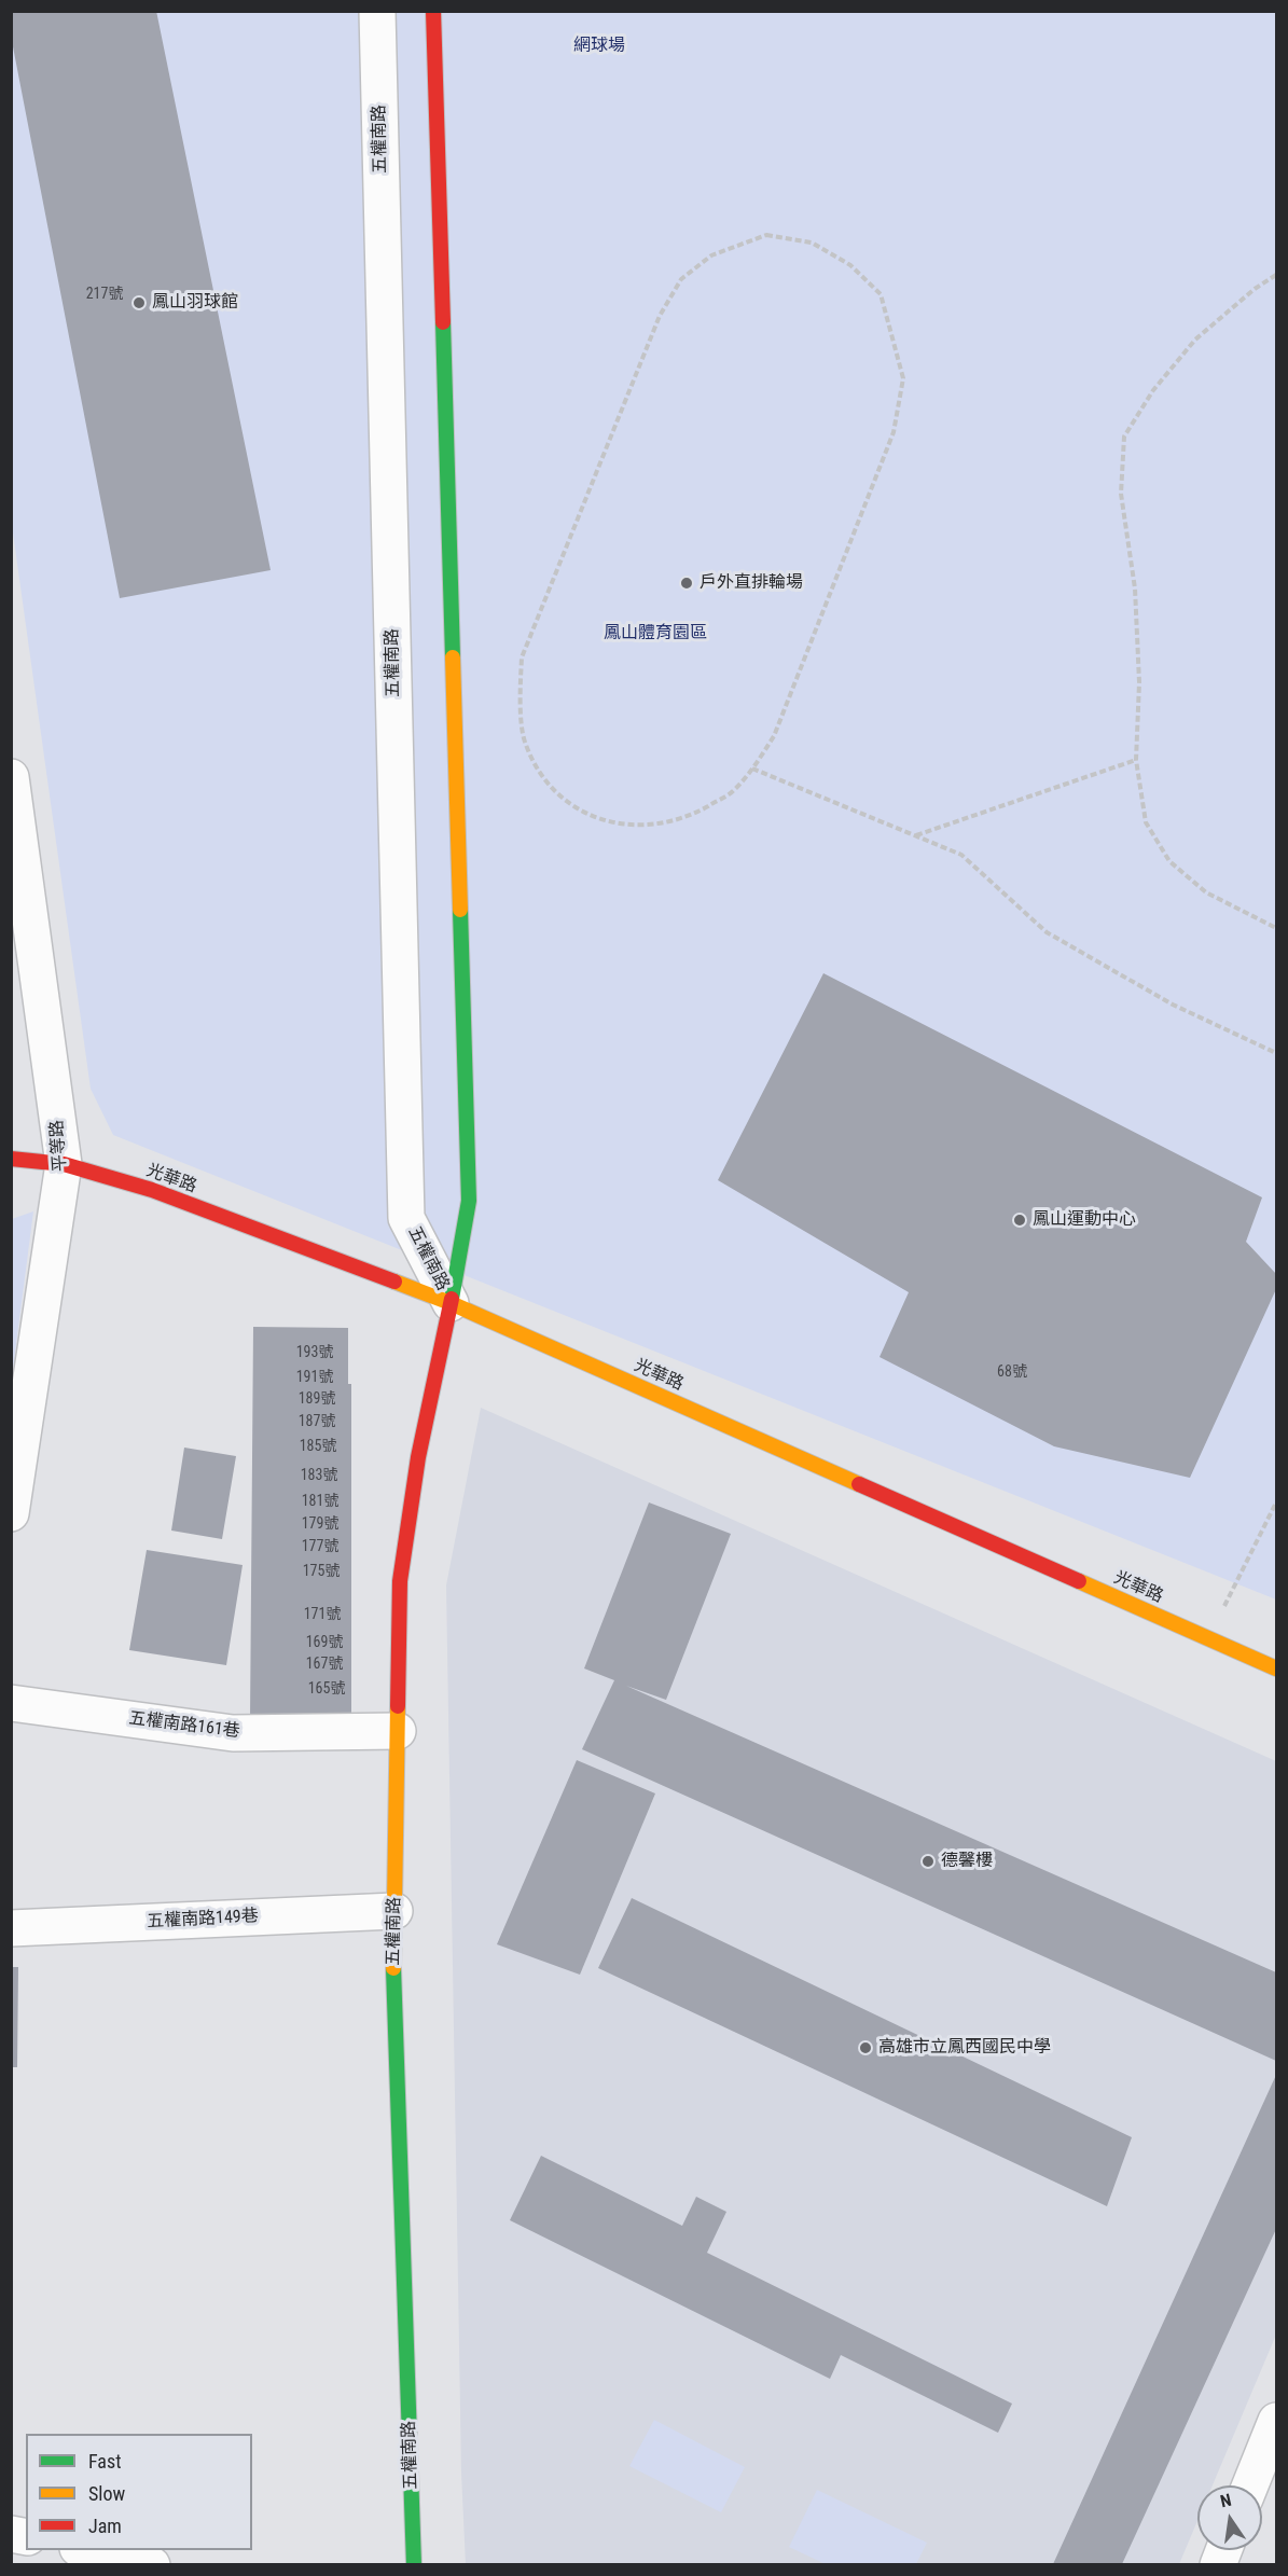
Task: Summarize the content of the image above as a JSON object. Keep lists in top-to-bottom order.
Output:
{
  "streets": {
    "street": [
      "五權南路",
      "平等路",
      "光華路",
      "五權南路161巷",
      "五權南路149巷"
    ]
  },
  "crossings": [
    ["五權南路", "光華路"],
    ["五權南路", "五權南路161巷"],
    ["五權南路", "五權南路149巷"],
    ["平等路", "光華路"]
  ],
  "parks": ["網球場", "鳳山體育園區"],
  "places": [
    "鳳山羽球館",
    "戶外直排輪場",
    "鳳山運動中心",
    "德馨樓",
    "高雄市立鳳西國民中學"
  ],
  "house_numbers": [
    "217號",
    "193號",
    "68號",
    "191號",
    "189號",
    "187號",
    "185號",
    "183號",
    "181號",
    "179號",
    "177號",
    "175號",
    "171號",
    "169號",
    "167號",
    "165號"
  ],
  "legend": ["Fast", "Slow", "Jam"],
  "north": "top"
}
